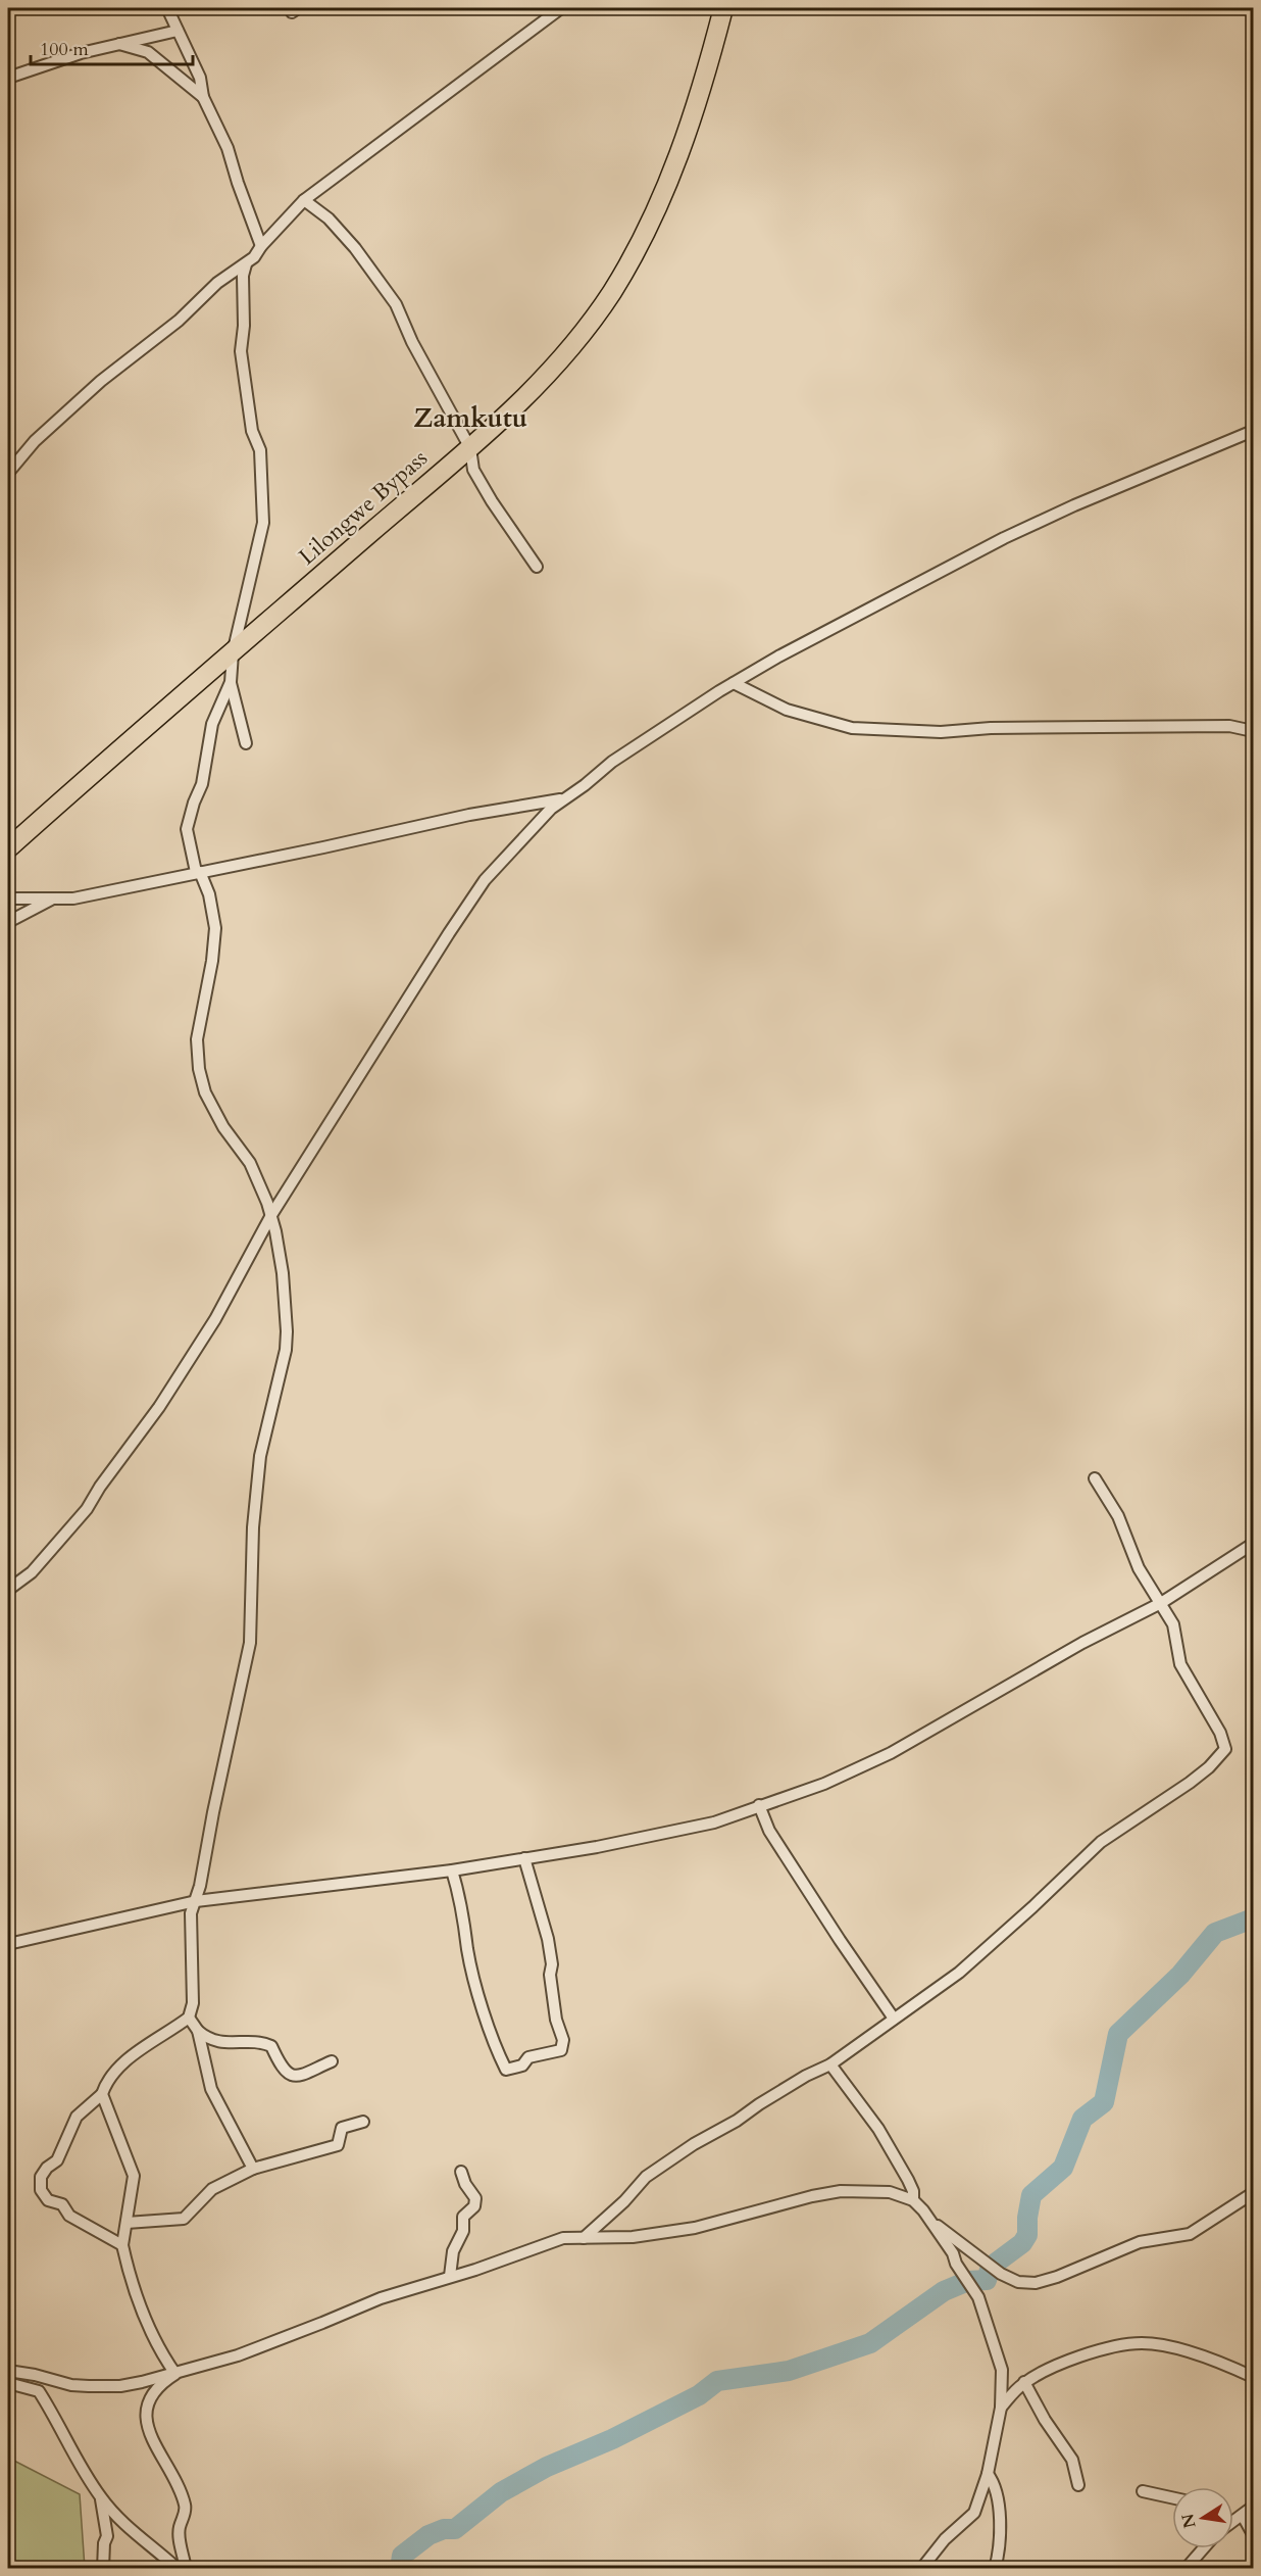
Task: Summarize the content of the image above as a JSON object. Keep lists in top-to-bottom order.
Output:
{
  "streets": {
    "main road": ["Lilongwe Bypass"]
  },
  "districts": ["Zamkutu"],
  "scale_bar": "100 m",
  "north": "left"
}
